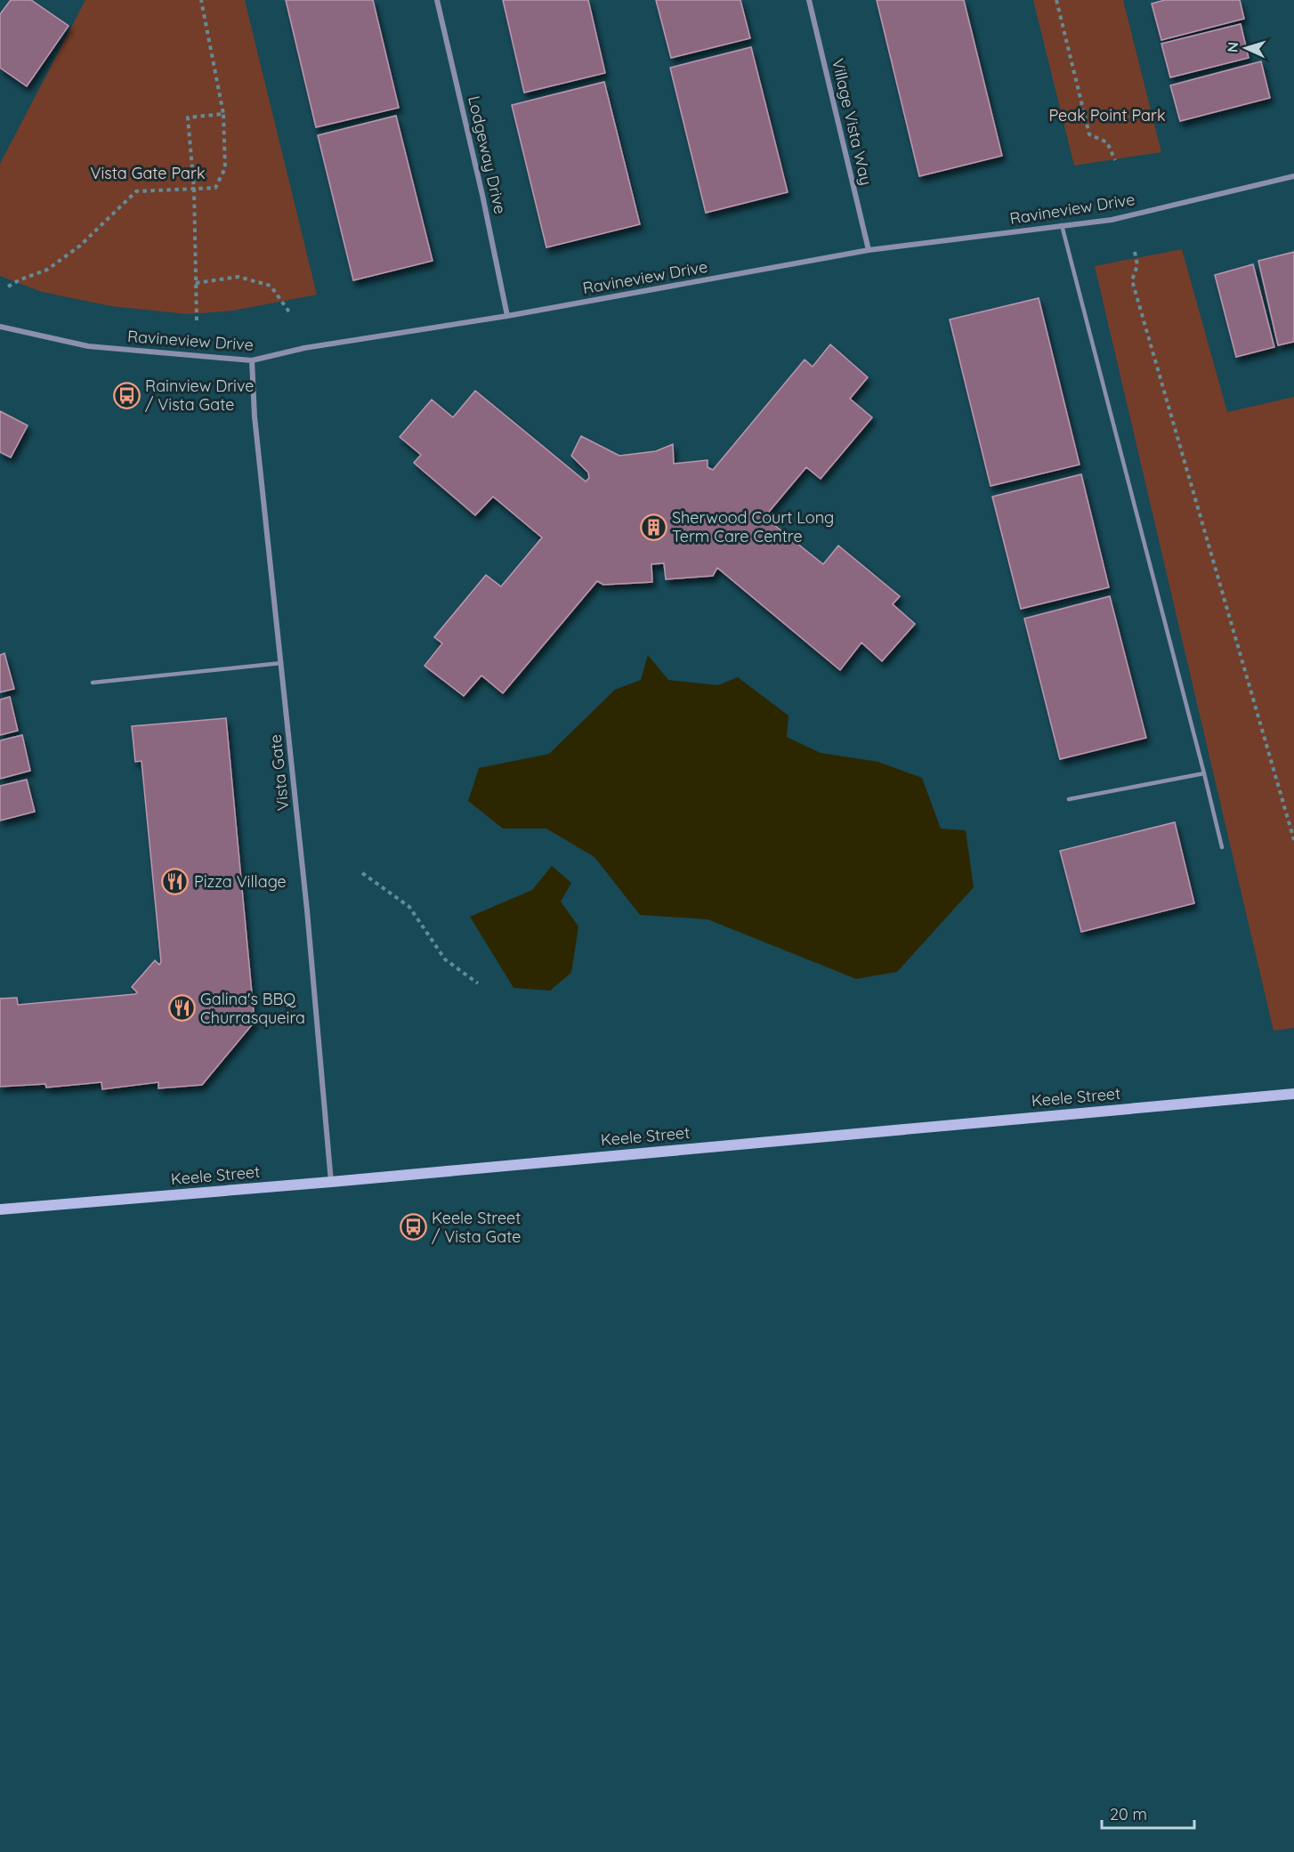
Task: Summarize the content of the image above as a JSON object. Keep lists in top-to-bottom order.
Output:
{
  "streets": {
    "main road": ["Keele Street"],
    "street": [
      "Village Vista Way",
      "Lodgeway Drive",
      "Ravineview Drive",
      "Vista Gate"
    ]
  },
  "crossings": [
    ["Village Vista Way", "Ravineview Drive"],
    ["Lodgeway Drive", "Ravineview Drive"],
    ["Ravineview Drive", "Vista Gate"],
    ["Vista Gate", "Keele Street"]
  ],
  "parks": ["Peak Point Park", "Vista Gate Park"],
  "places": {
    "bus stop": ["Rainview Drive / Vista Gate", "Keele Street / Vista Gate"],
    "building": ["Sherwood Court Long Term Care Centre"],
    "restaurant": ["Pizza Village", "Galina's BBQ Churrasqueira"]
  },
  "scale_bar": "20 m",
  "north": "left"
}
